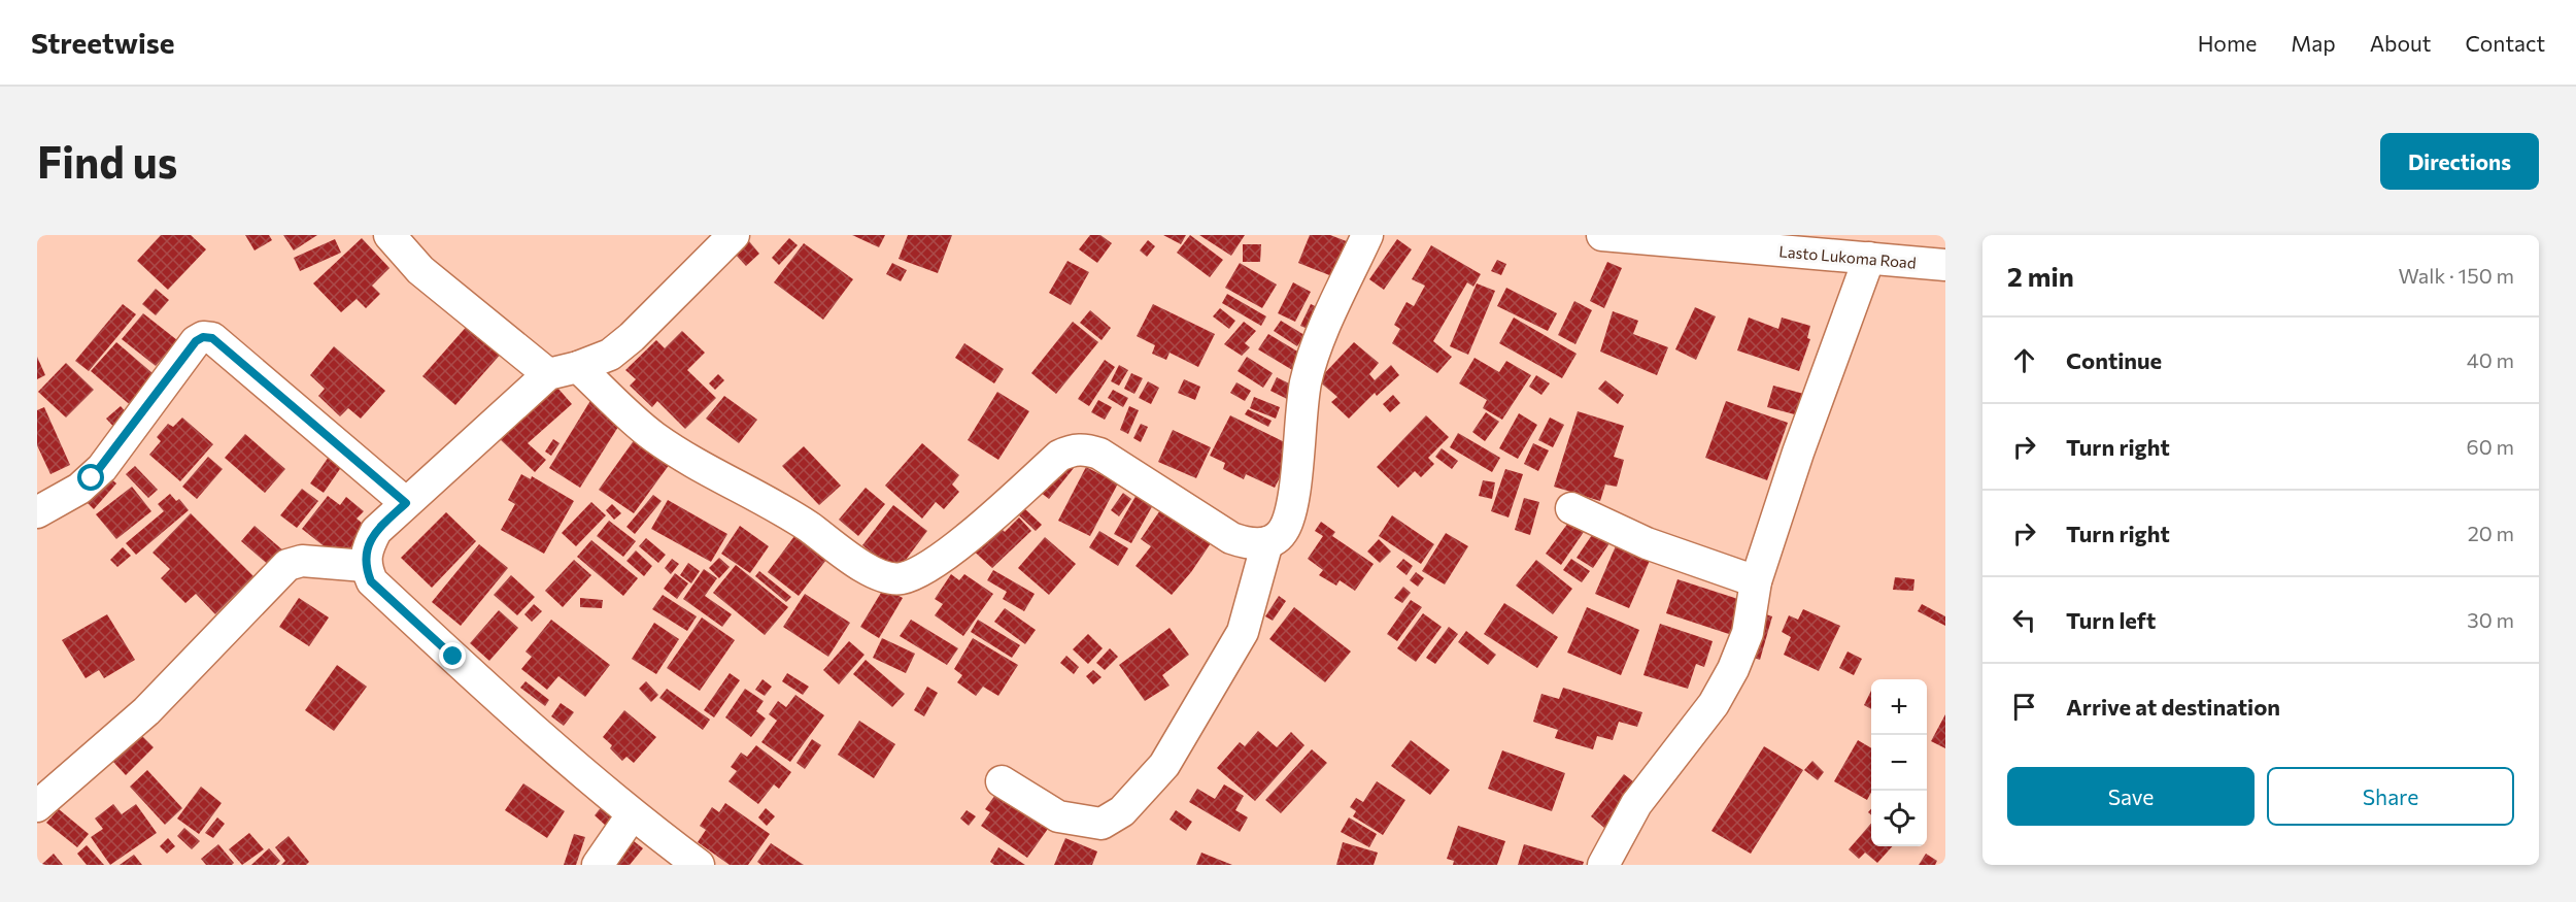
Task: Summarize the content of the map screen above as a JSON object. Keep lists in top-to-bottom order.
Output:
{
  "streets": {
    "street": ["Lasto Lukoma Road"]
  },
  "page": {
    "header": "Streetwise",
    "nav": [
      "Home",
      "Map",
      "About",
      "Contact"
    ],
    "buttons": [
      "Directions",
      ["Save", "Share"]
    ],
    "title": "Find us",
    "heading": ["2 min", "Walk · 150 m"],
    "list": [
      ["Continue", "40 m"],
      ["Turn right", "60 m"],
      ["Turn right", "20 m"],
      ["Turn left", "30 m"],
      "Arrive at destination"
    ],
    "map_buttons": ["+", "−"]
  }
}
